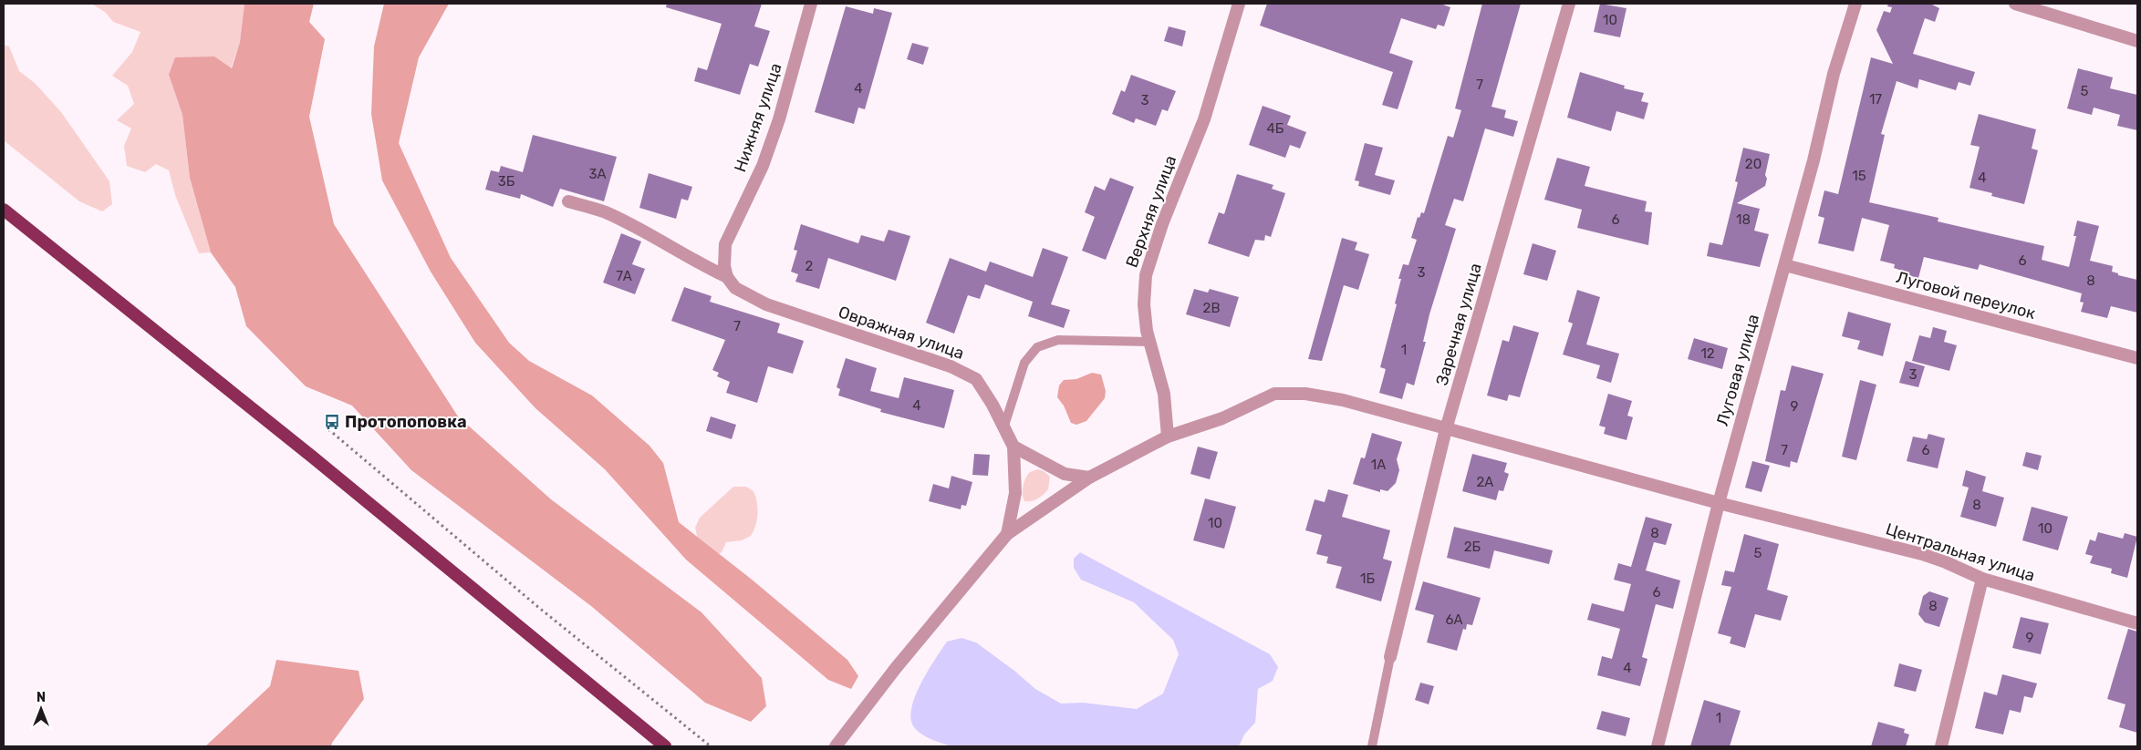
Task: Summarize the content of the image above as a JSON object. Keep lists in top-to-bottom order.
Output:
{
  "streets": {
    "street": [
      "Нижняя улица",
      "Верхняя улица",
      "Луговой переулок",
      "Заречная улица",
      "Овражная улица",
      "Луговая улица",
      "Центральная улица"
    ]
  },
  "crossings": [
    ["Нижняя улица", "Овражная улица"],
    ["Верхняя улица", "Овражная улица"],
    ["Верхняя улица", "Центральная улица"],
    ["Луговой переулок", "Луговая улица"],
    ["Заречная улица", "Центральная улица"],
    ["Овражная улица", "Центральная улица"],
    ["Луговая улица", "Центральная улица"]
  ],
  "places": {
    "bus stop": ["Протопоповка"]
  },
  "house_numbers": [
    "10",
    "7",
    "4",
    "5",
    "17",
    "3",
    "4Б",
    "20",
    "3А",
    "15",
    "4",
    "3Б",
    "6",
    "18",
    "6",
    "2",
    "3",
    "7А",
    "8",
    "2В",
    "7",
    "1",
    "12",
    "3",
    "4",
    "9",
    "7",
    "6",
    "1А",
    "2А",
    "8",
    "10",
    "10",
    "8",
    "2Б",
    "5",
    "1Б",
    "6",
    "8",
    "6А",
    "9",
    "4",
    "1"
  ],
  "north": "top"
}
